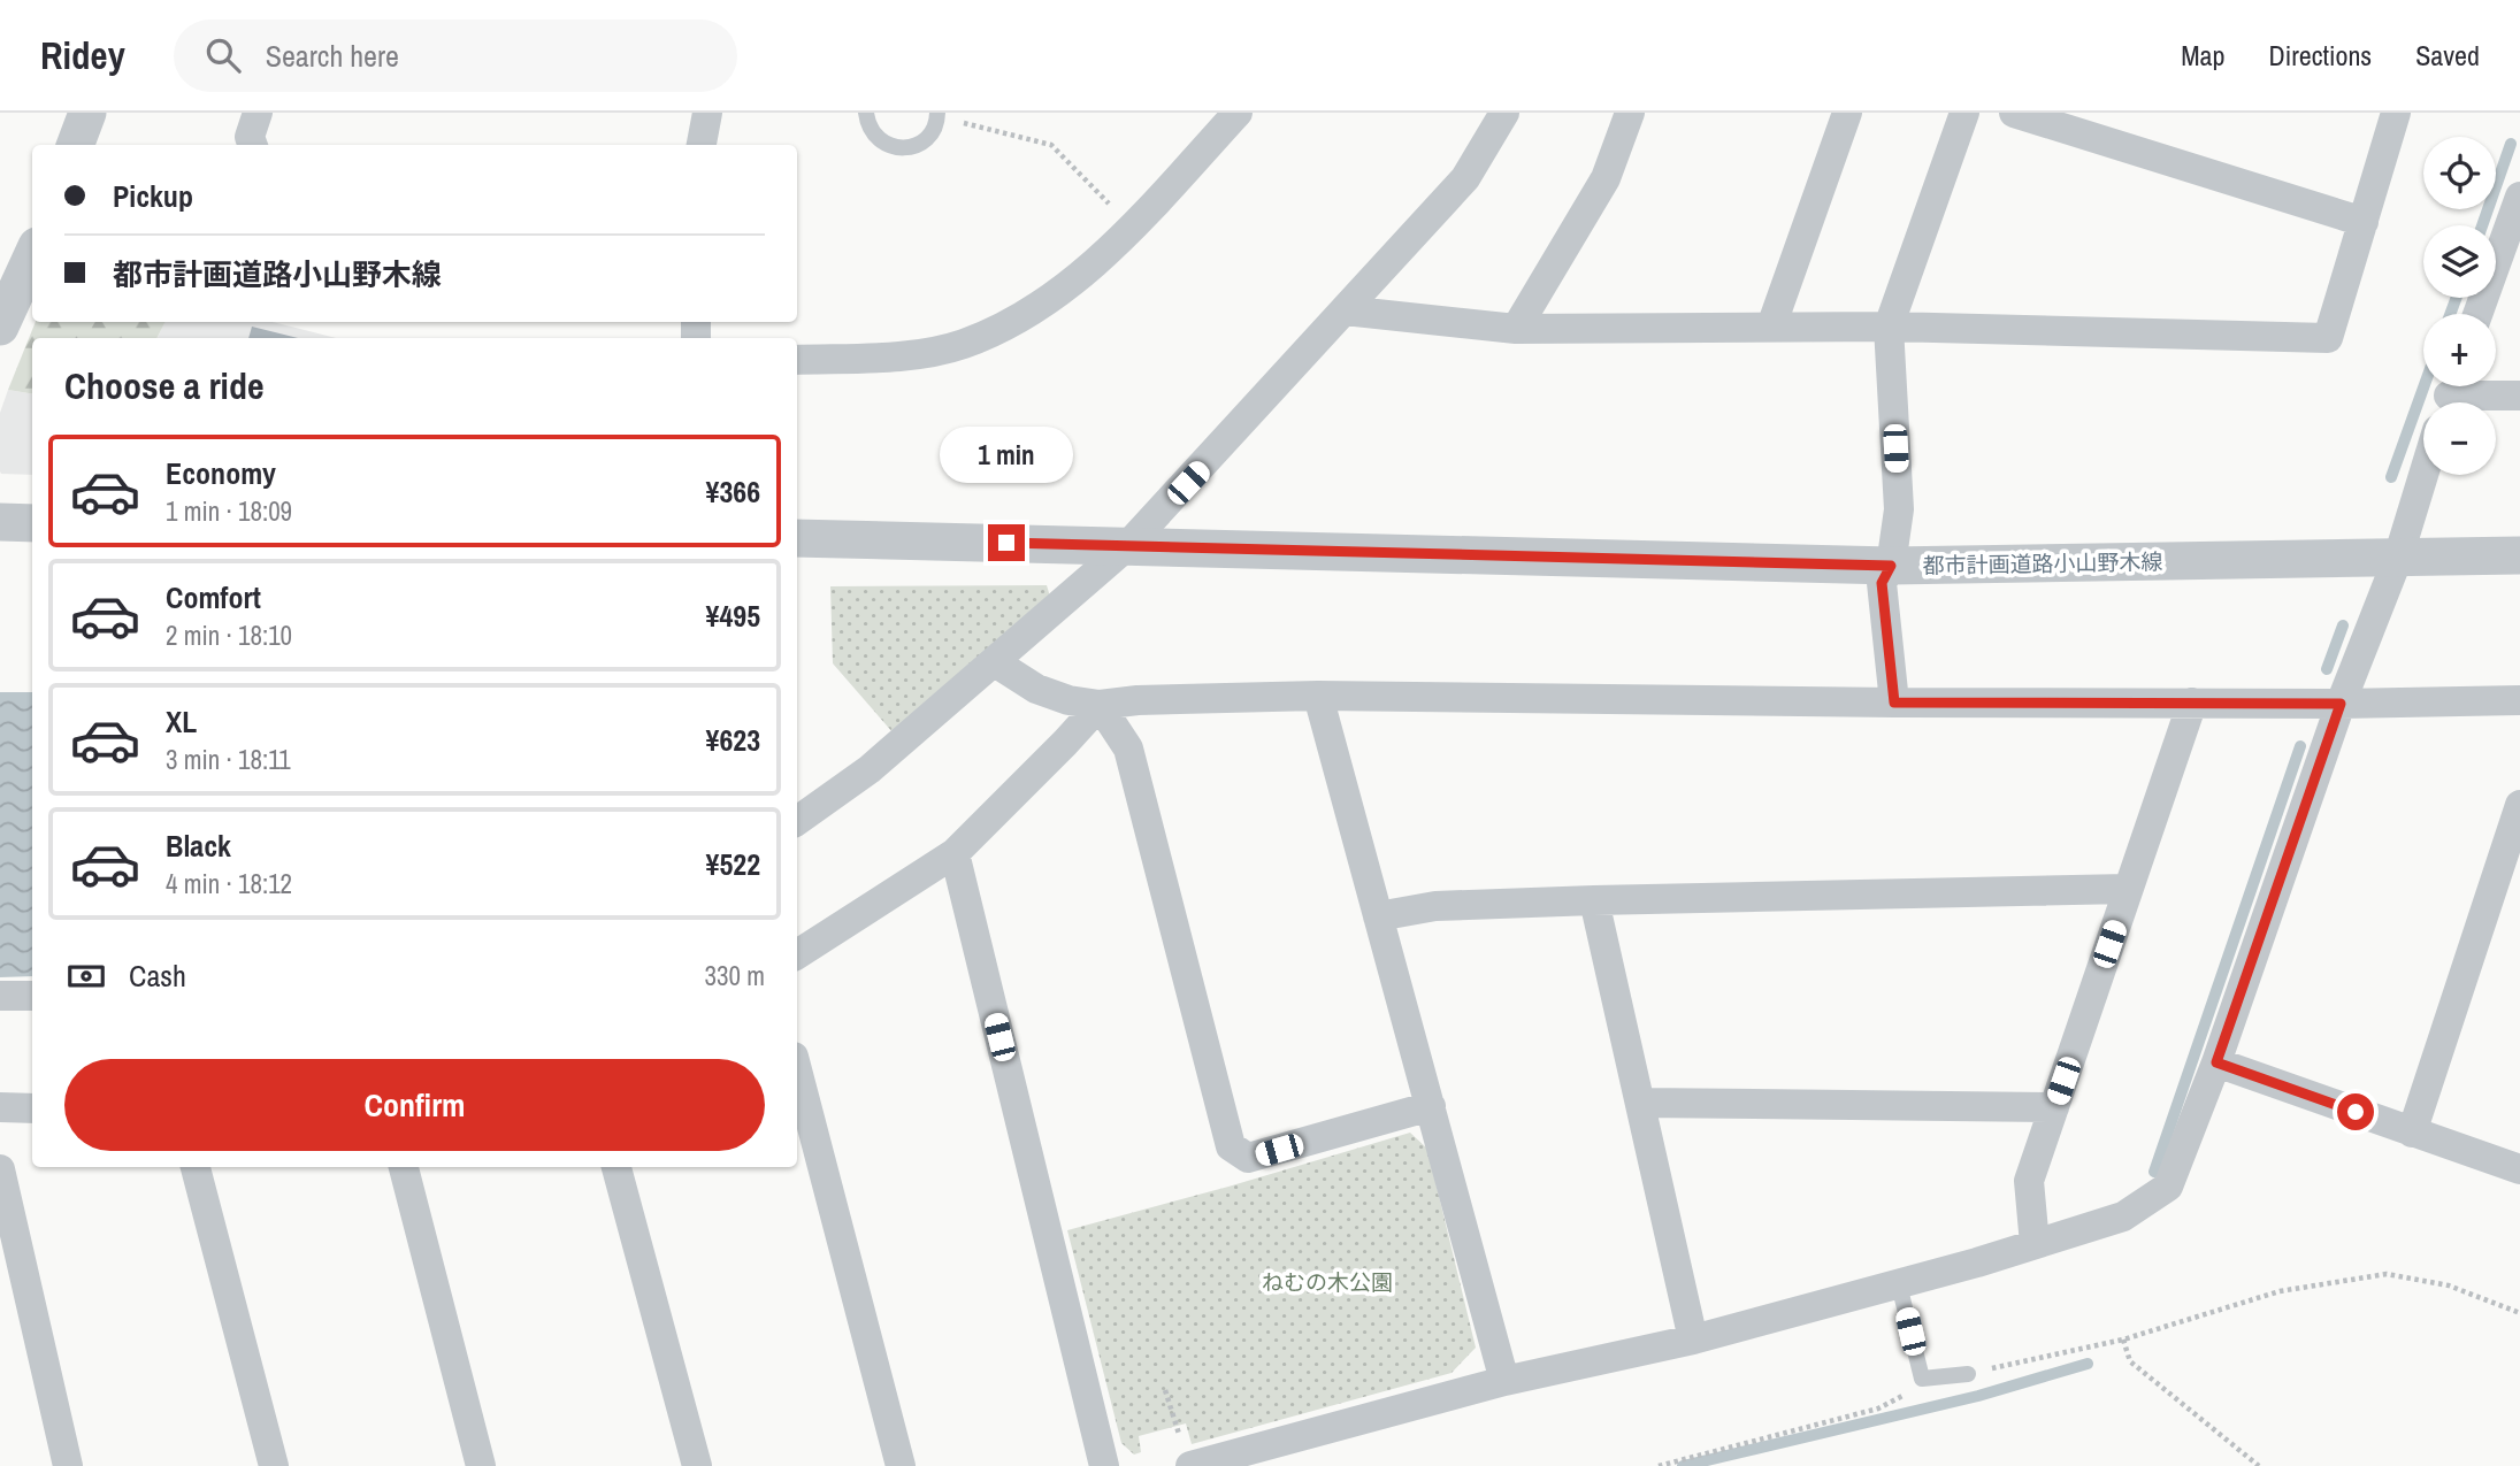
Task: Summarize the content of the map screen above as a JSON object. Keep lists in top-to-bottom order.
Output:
{
  "streets": {
    "street": ["都市計画道路小山野木線"]
  },
  "parks": ["ねむの木公園"],
  "page": {
    "header": "Ridey",
    "search": "Search here",
    "nav": ["Map", "Directions", "Saved"],
    "map_buttons": ["+", "−"],
    "banner": ["Pickup", "都市計画道路小山野木線"],
    "heading": "Choose a ride",
    "bubble": "1 min",
    "list": [
      {
        "name": "Economy",
        "note": "1 min · 18:09",
        "value": "¥366"
      },
      {
        "name": "Comfort",
        "note": "2 min · 18:10",
        "value": "¥495"
      },
      {
        "name": "XL",
        "note": "3 min · 18:11",
        "value": "¥623"
      },
      {
        "name": "Black",
        "note": "4 min · 18:12",
        "value": "¥522"
      }
    ],
    "pay": ["Cash", "330 m"],
    "buttons": "Confirm"
  }
}
